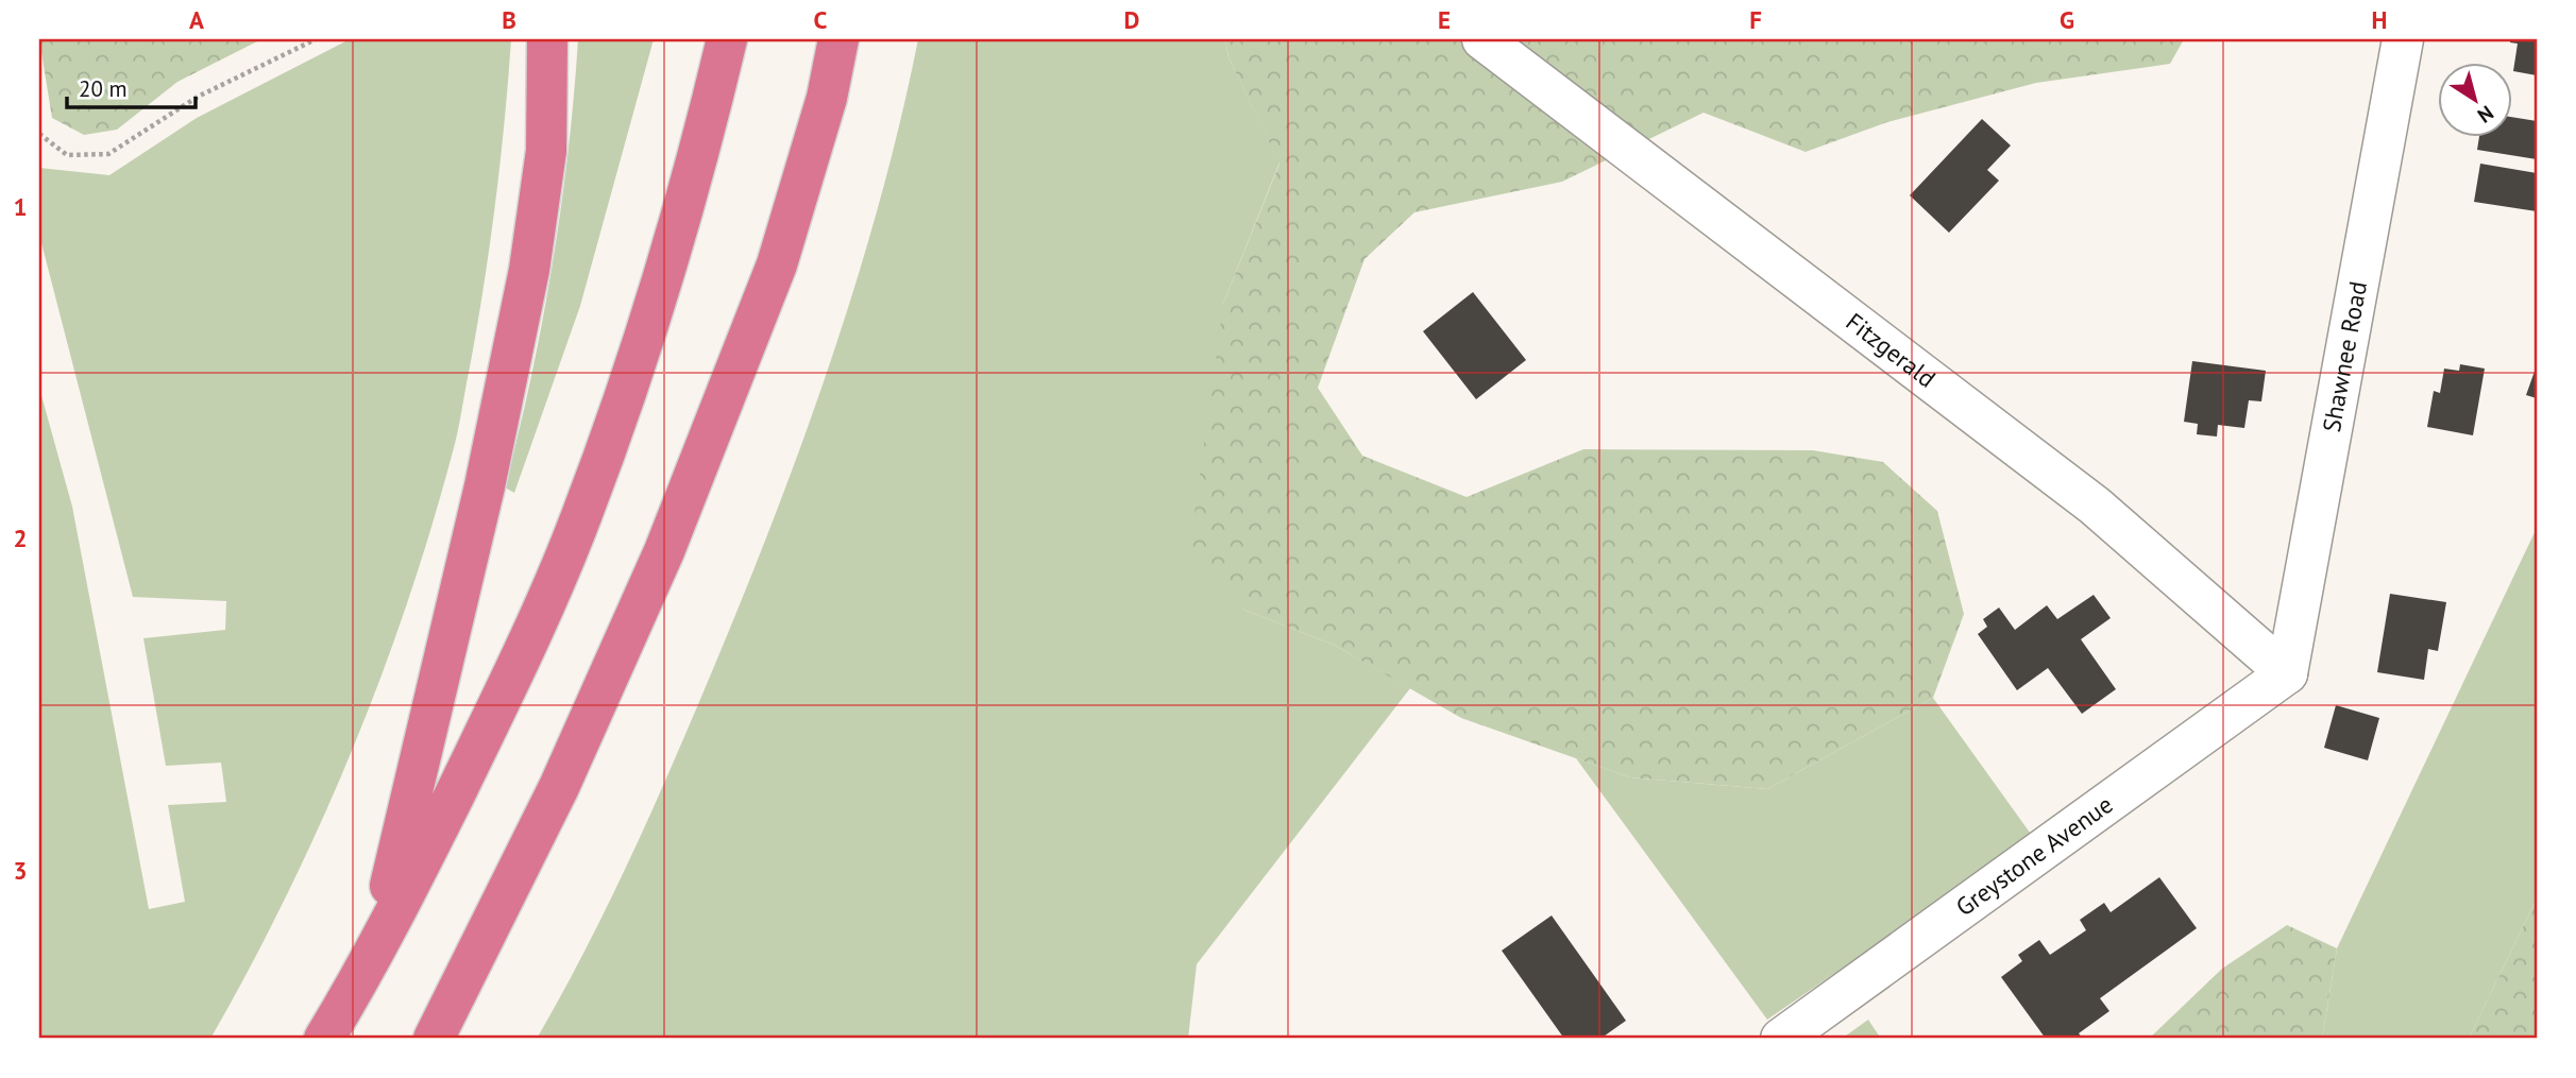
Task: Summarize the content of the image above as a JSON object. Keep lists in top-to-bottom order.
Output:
{
  "streets": {
    "street": ["Fitzgerald", "Shawnee Road", "Greystone Avenue"]
  },
  "crossings": [
    ["Fitzgerald", "Shawnee Road"],
    ["Fitzgerald", "Greystone Avenue"],
    ["Shawnee Road", "Greystone Avenue"]
  ],
  "scale_bar": "20 m",
  "north": "bottom right",
  "grid": {
    "columns": [
      "A",
      "B",
      "C",
      "D",
      "E",
      "F",
      "G",
      "H"
    ],
    "rows": ["1", "2", "3"]
  }
}
